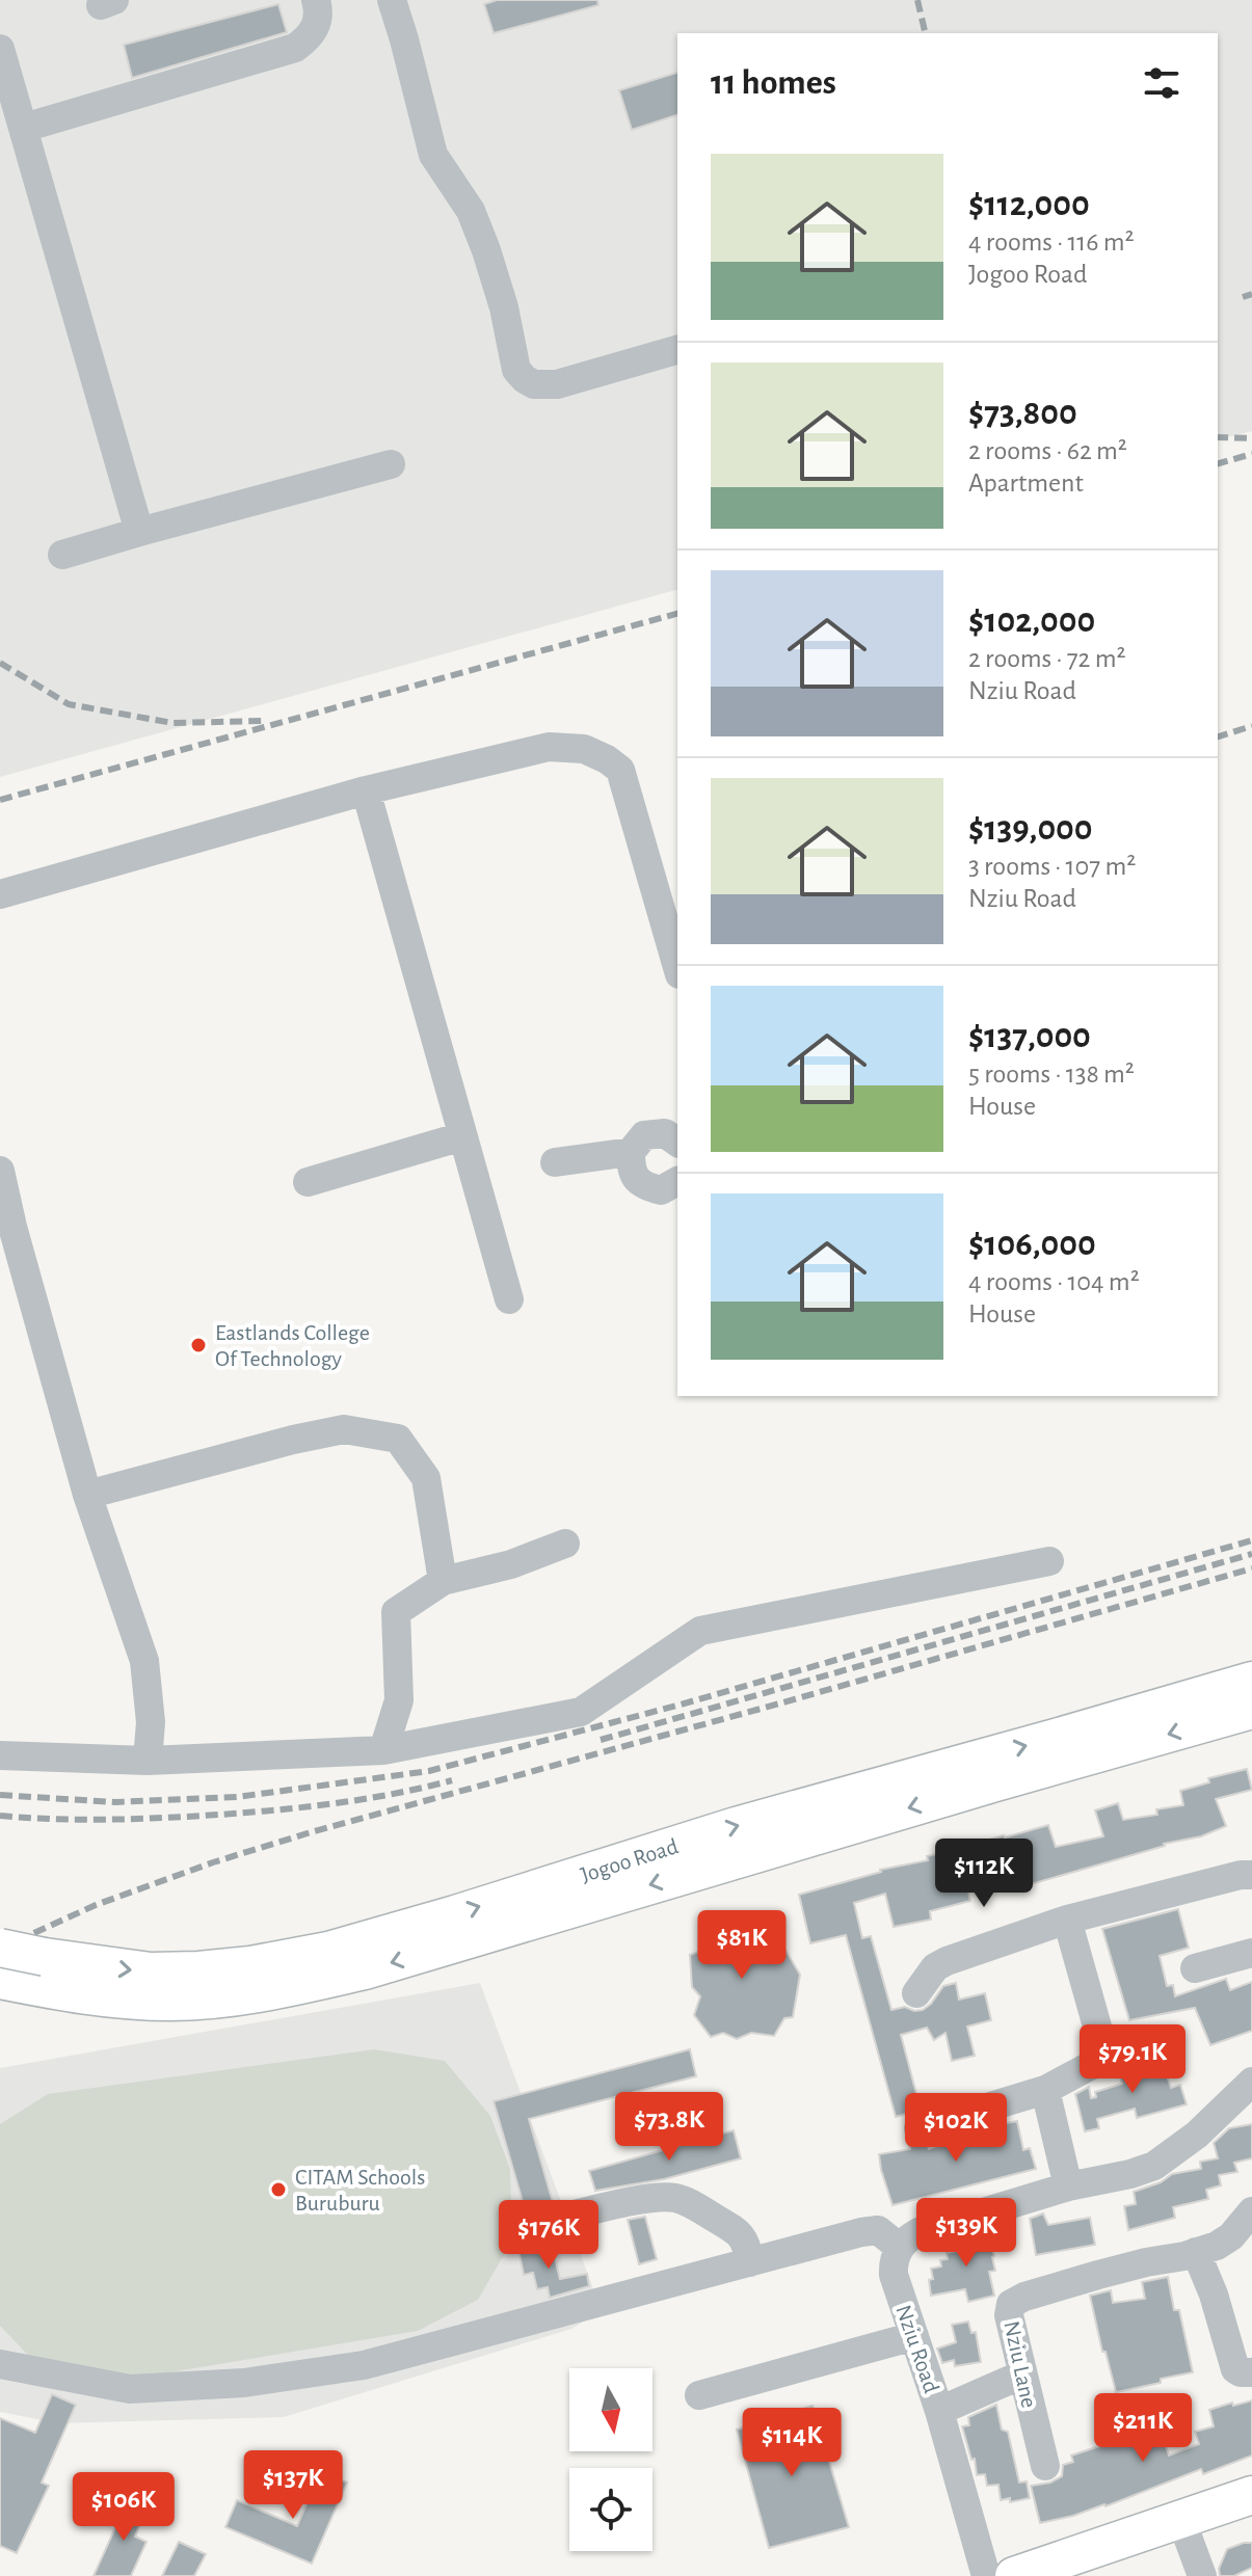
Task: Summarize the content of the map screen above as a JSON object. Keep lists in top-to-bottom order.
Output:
{
  "streets": {
    "main road": ["Jogoo Road"],
    "street": ["Nziu Road", "Nziu Lane"]
  },
  "places": ["Eastlands College Of Technology", "CITAM Schools Buruburu"],
  "north": "bottom",
  "page": {
    "heading": "11 homes",
    "list": [
      {
        "name": "$112,000",
        "note": "4 rooms · 116 m² · Jogoo Road"
      },
      {
        "name": "$73,800",
        "note": "2 rooms · 62 m² · Apartment"
      },
      {
        "name": "$102,000",
        "note": "2 rooms · 72 m² · Nziu Road"
      },
      {
        "name": "$139,000",
        "note": "3 rooms · 107 m² · Nziu Road"
      },
      {
        "name": "$137,000",
        "note": "5 rooms · 138 m² · House"
      },
      {
        "name": "$106,000",
        "note": "4 rooms · 104 m² · House"
      }
    ],
    "price": [
      "$112K",
      "$81K",
      "$79.1K",
      "$73.8K",
      "$102K",
      "$139K",
      "$176K",
      "$211K",
      "$114K",
      "$137K",
      "$106K"
    ]
  }
}
